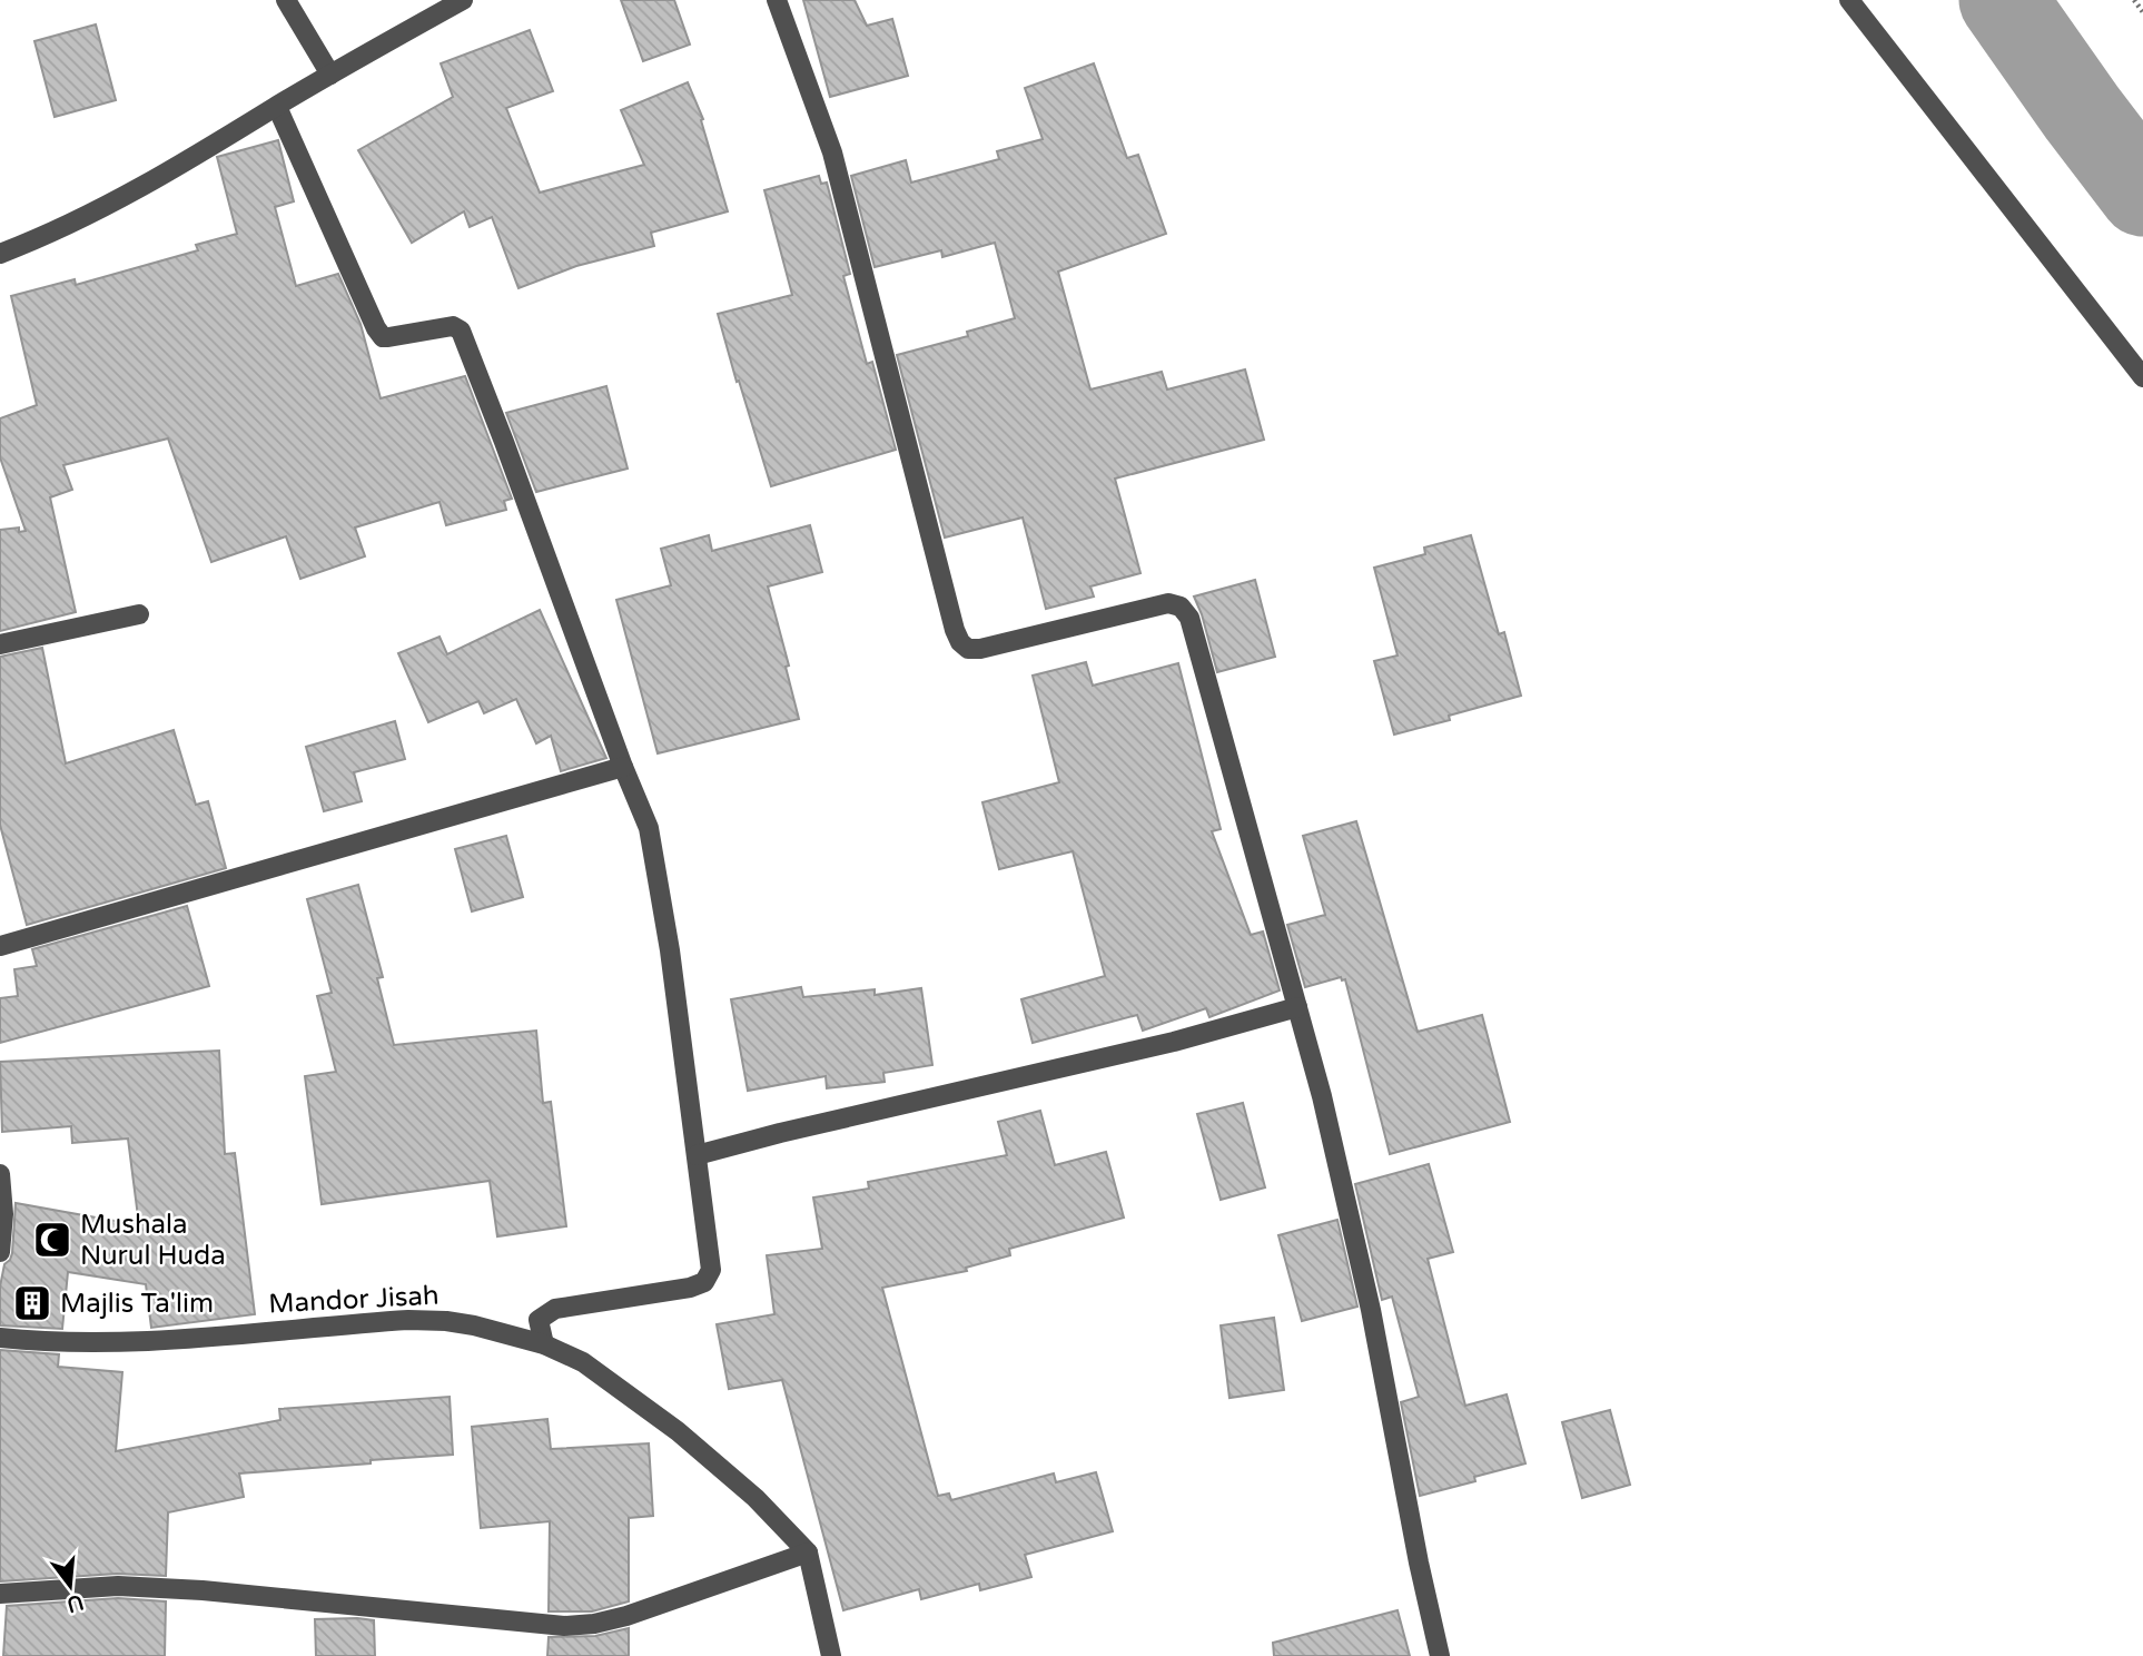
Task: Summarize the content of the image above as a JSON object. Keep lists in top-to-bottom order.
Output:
{
  "streets": {
    "street": ["Mandor Jisah"]
  },
  "places": {
    "mosque": ["Mushala Nurul Huda"],
    "building": ["Majlis Ta'lim"]
  },
  "north": "bottom"
}
